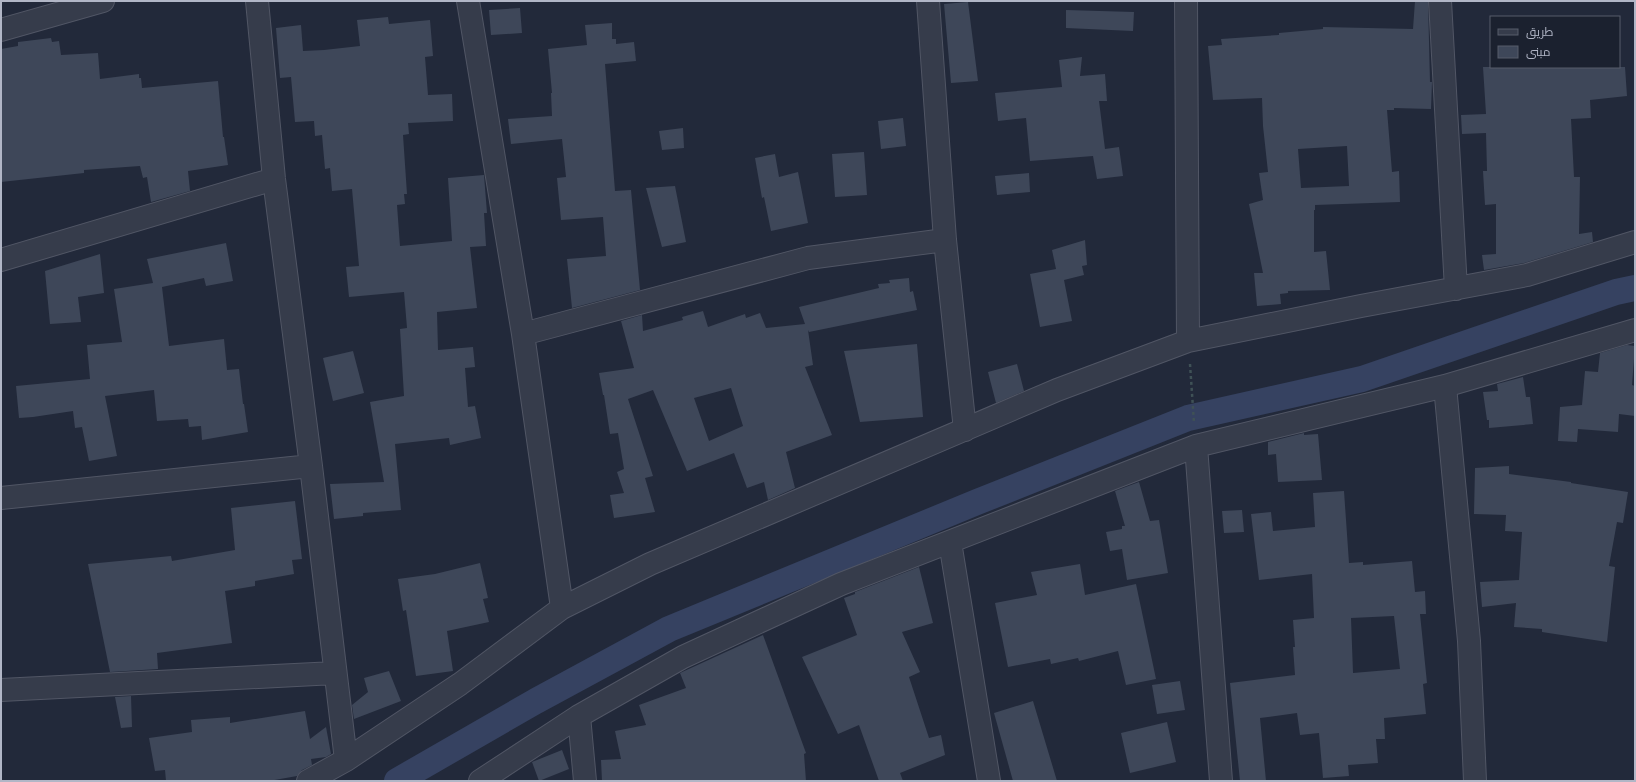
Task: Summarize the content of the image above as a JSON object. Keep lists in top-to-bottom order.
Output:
{
  "legend": ["طريق", "مبنى"]
}
